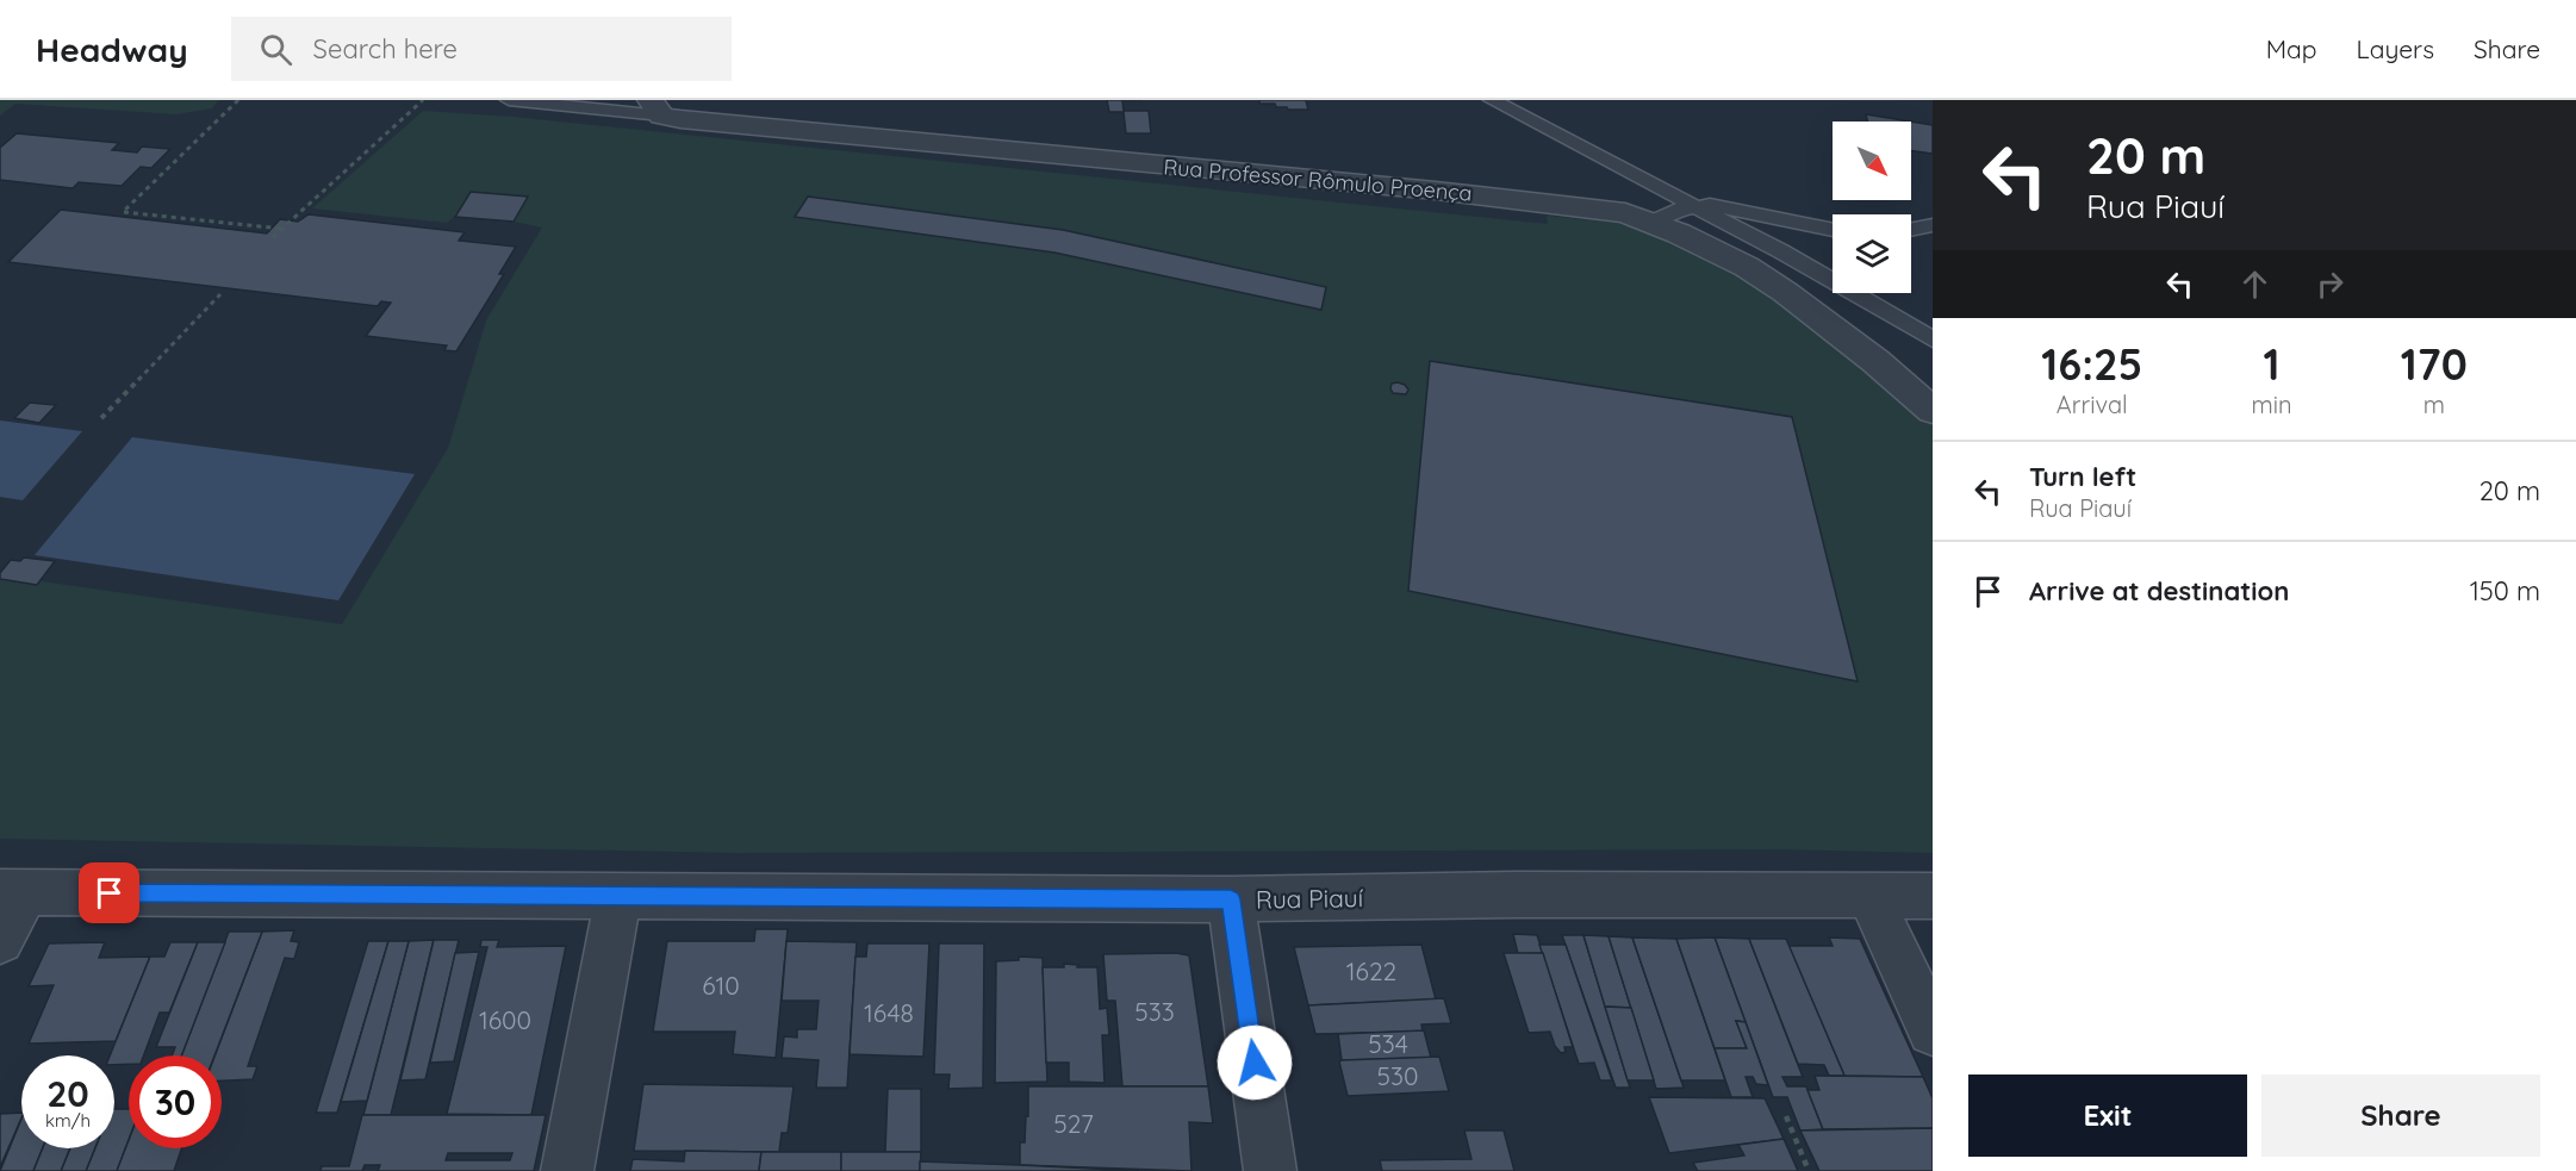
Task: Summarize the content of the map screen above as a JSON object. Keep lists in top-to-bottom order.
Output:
{
  "streets": {
    "street": ["Rua Professor Rômulo Proença", "Rua Piauí"]
  },
  "house_numbers": [
    "1622",
    "610",
    "533",
    "1648",
    "1600",
    "534",
    "530",
    "527"
  ],
  "north": "bottom right",
  "page": {
    "header": "Headway",
    "search": "Search here",
    "nav": ["Map", "Layers", "Share"],
    "turn": ["20 m", "Rua Piauí"],
    "eta": [
      "16:25",
      "Arrival",
      "1",
      "min",
      "170",
      "m"
    ],
    "list": [
      {
        "name": "Turn left",
        "note": "Rua Piauí",
        "value": "20 m"
      },
      {
        "name": "Arrive at destination",
        "value": "150 m"
      }
    ],
    "speed": "20 km/h",
    "limit": "30",
    "buttons": ["Exit", "Share"]
  }
}
